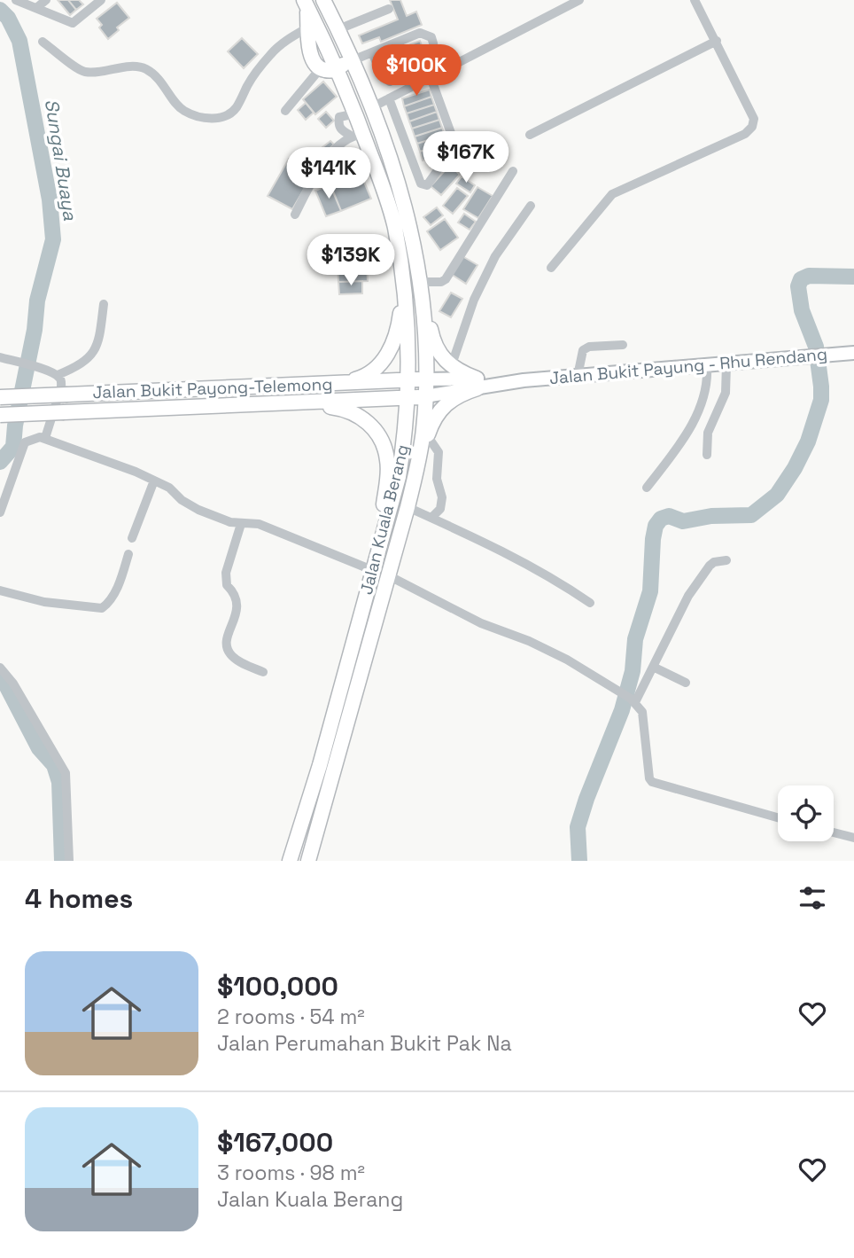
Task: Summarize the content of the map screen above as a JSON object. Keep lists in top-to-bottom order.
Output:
{
  "streets": {
    "highway": ["Jalan Bukit Payong-Telemong", "Jalan Kuala Berang"],
    "main road": ["Jalan Bukit Payung - Rhu Rendang"]
  },
  "crossings": [
    ["Jalan Bukit Payong-Telemong", "Jalan Kuala Berang"]
  ],
  "water": ["Sungai Buaya"],
  "page": {
    "price": [
      "$100K",
      "$167K",
      "$141K",
      "$139K"
    ],
    "heading": "4 homes",
    "list": [
      {
        "name": "$100,000",
        "note": "2 rooms · 54 m² · Jalan Perumahan Bukit Pak Na"
      },
      {
        "name": "$167,000",
        "note": "3 rooms · 98 m² · Jalan Kuala Berang"
      }
    ]
  }
}
